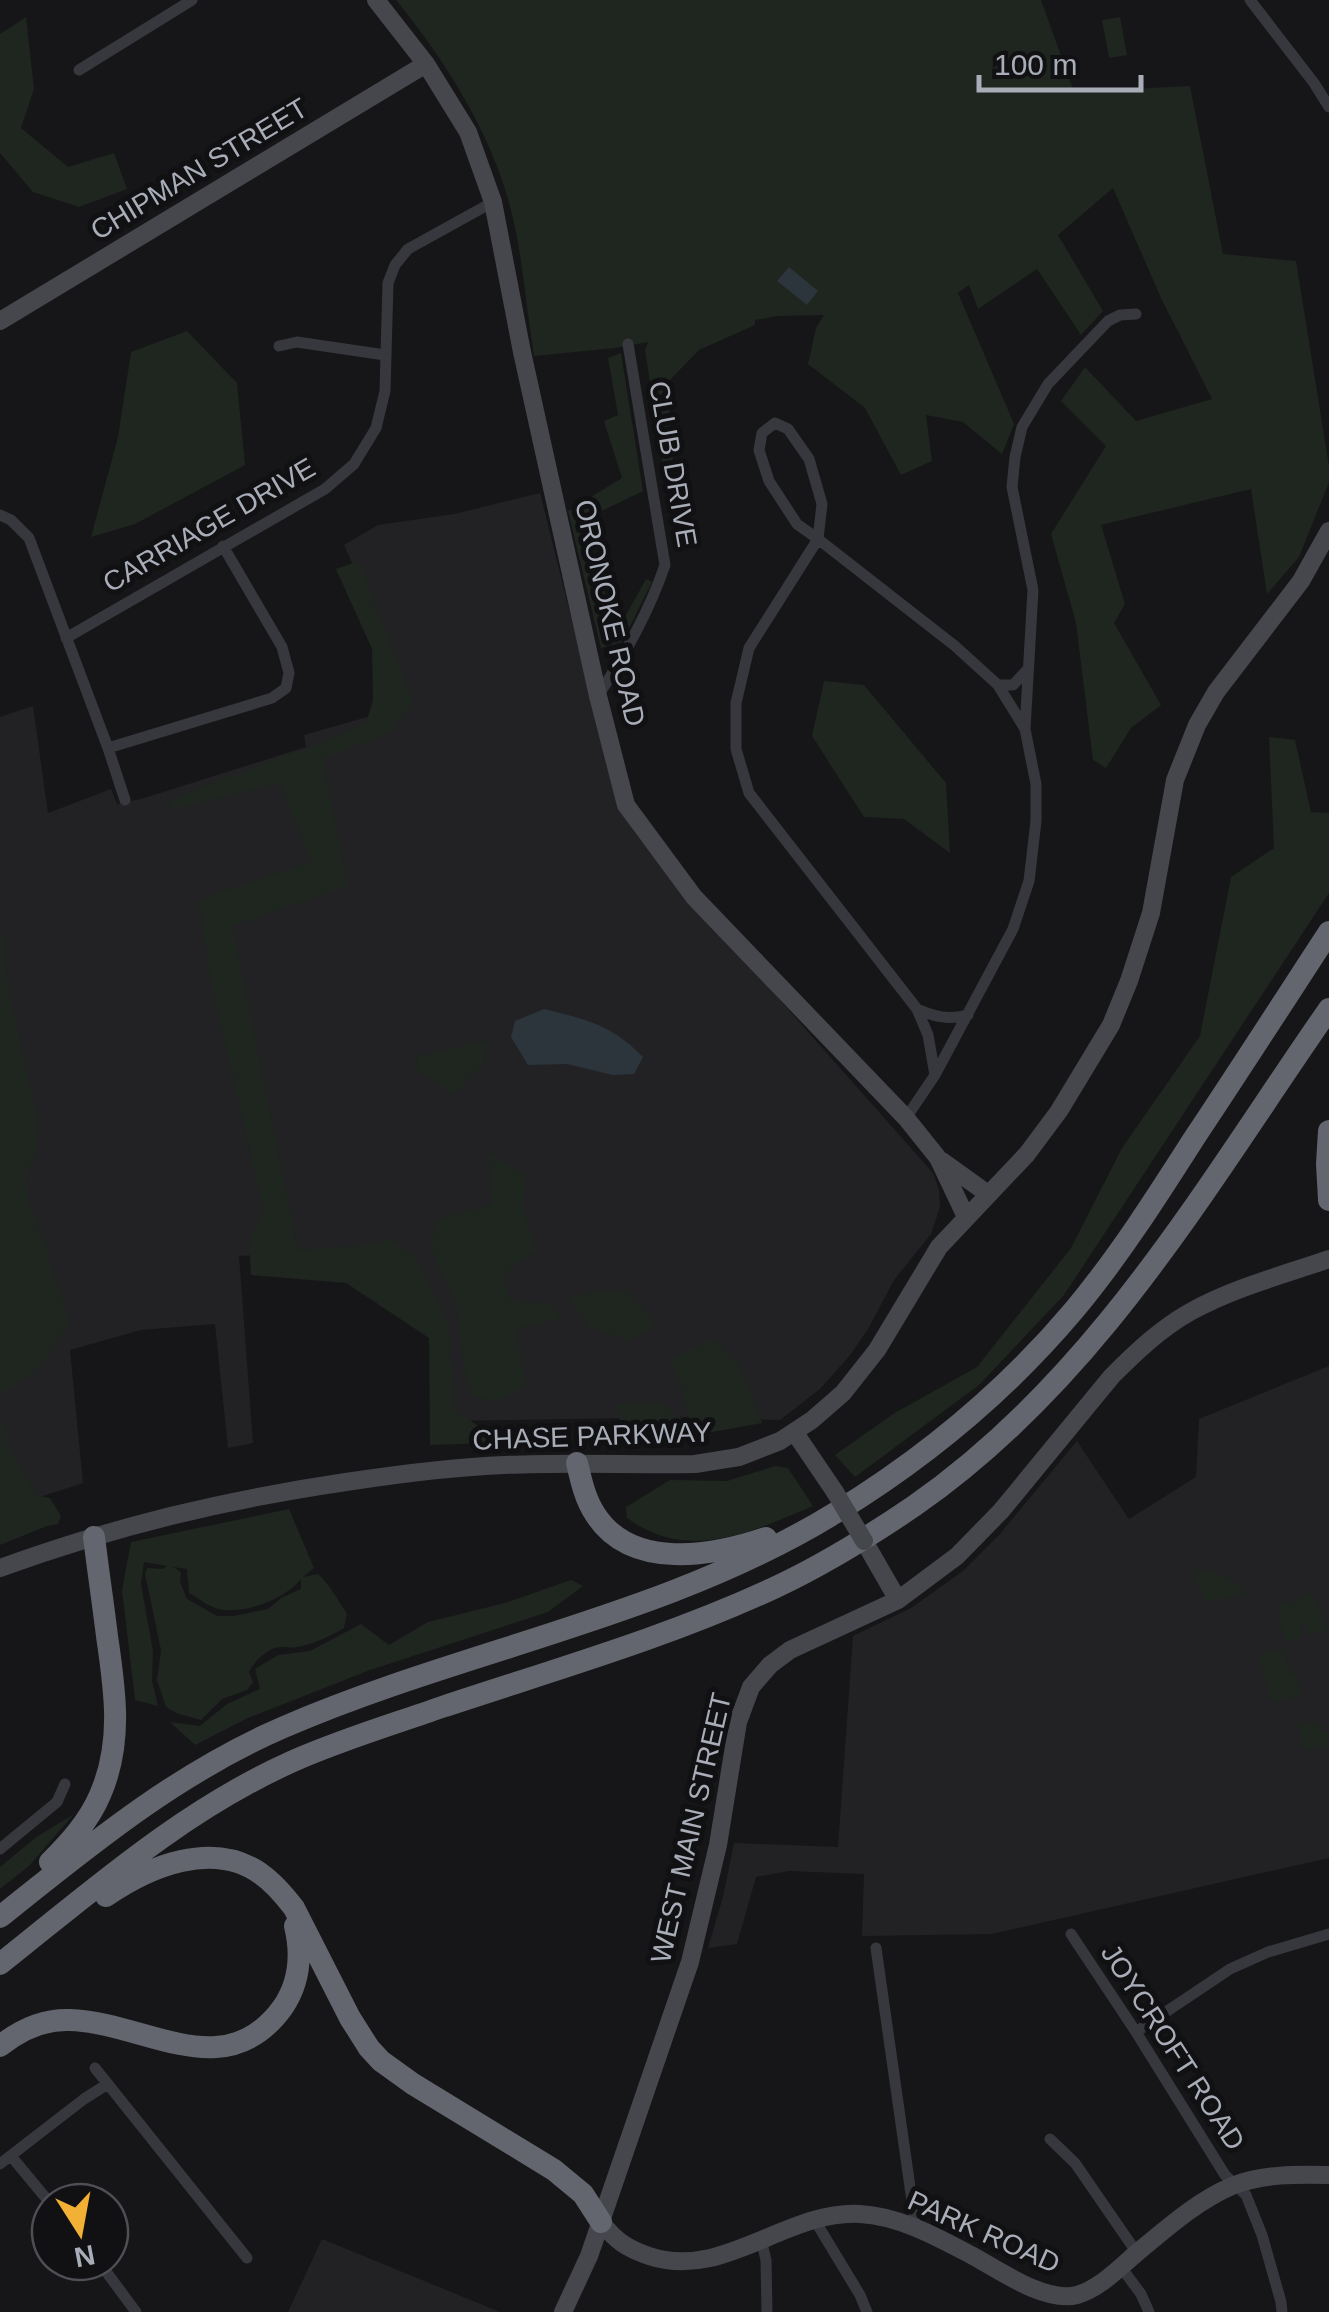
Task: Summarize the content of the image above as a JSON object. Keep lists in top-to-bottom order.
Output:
{
  "streets": {
    "main road": [
      "CHIPMAN STREET",
      "ORONOKE ROAD",
      "CHASE PARKWAY",
      "WEST MAIN STREET",
      "PARK ROAD"
    ],
    "street": ["CLUB DRIVE", "CARRIAGE DRIVE", "JOYCROFT ROAD"]
  },
  "crossings": [
    ["CHIPMAN STREET", "ORONOKE ROAD"],
    ["CLUB DRIVE", "ORONOKE ROAD"],
    ["CARRIAGE DRIVE", "ORONOKE ROAD"],
    ["ORONOKE ROAD", "CHASE PARKWAY"],
    ["WEST MAIN STREET", "PARK ROAD"],
    ["JOYCROFT ROAD", "PARK ROAD"]
  ],
  "scale_bar": "100 m",
  "north": "bottom"
}
